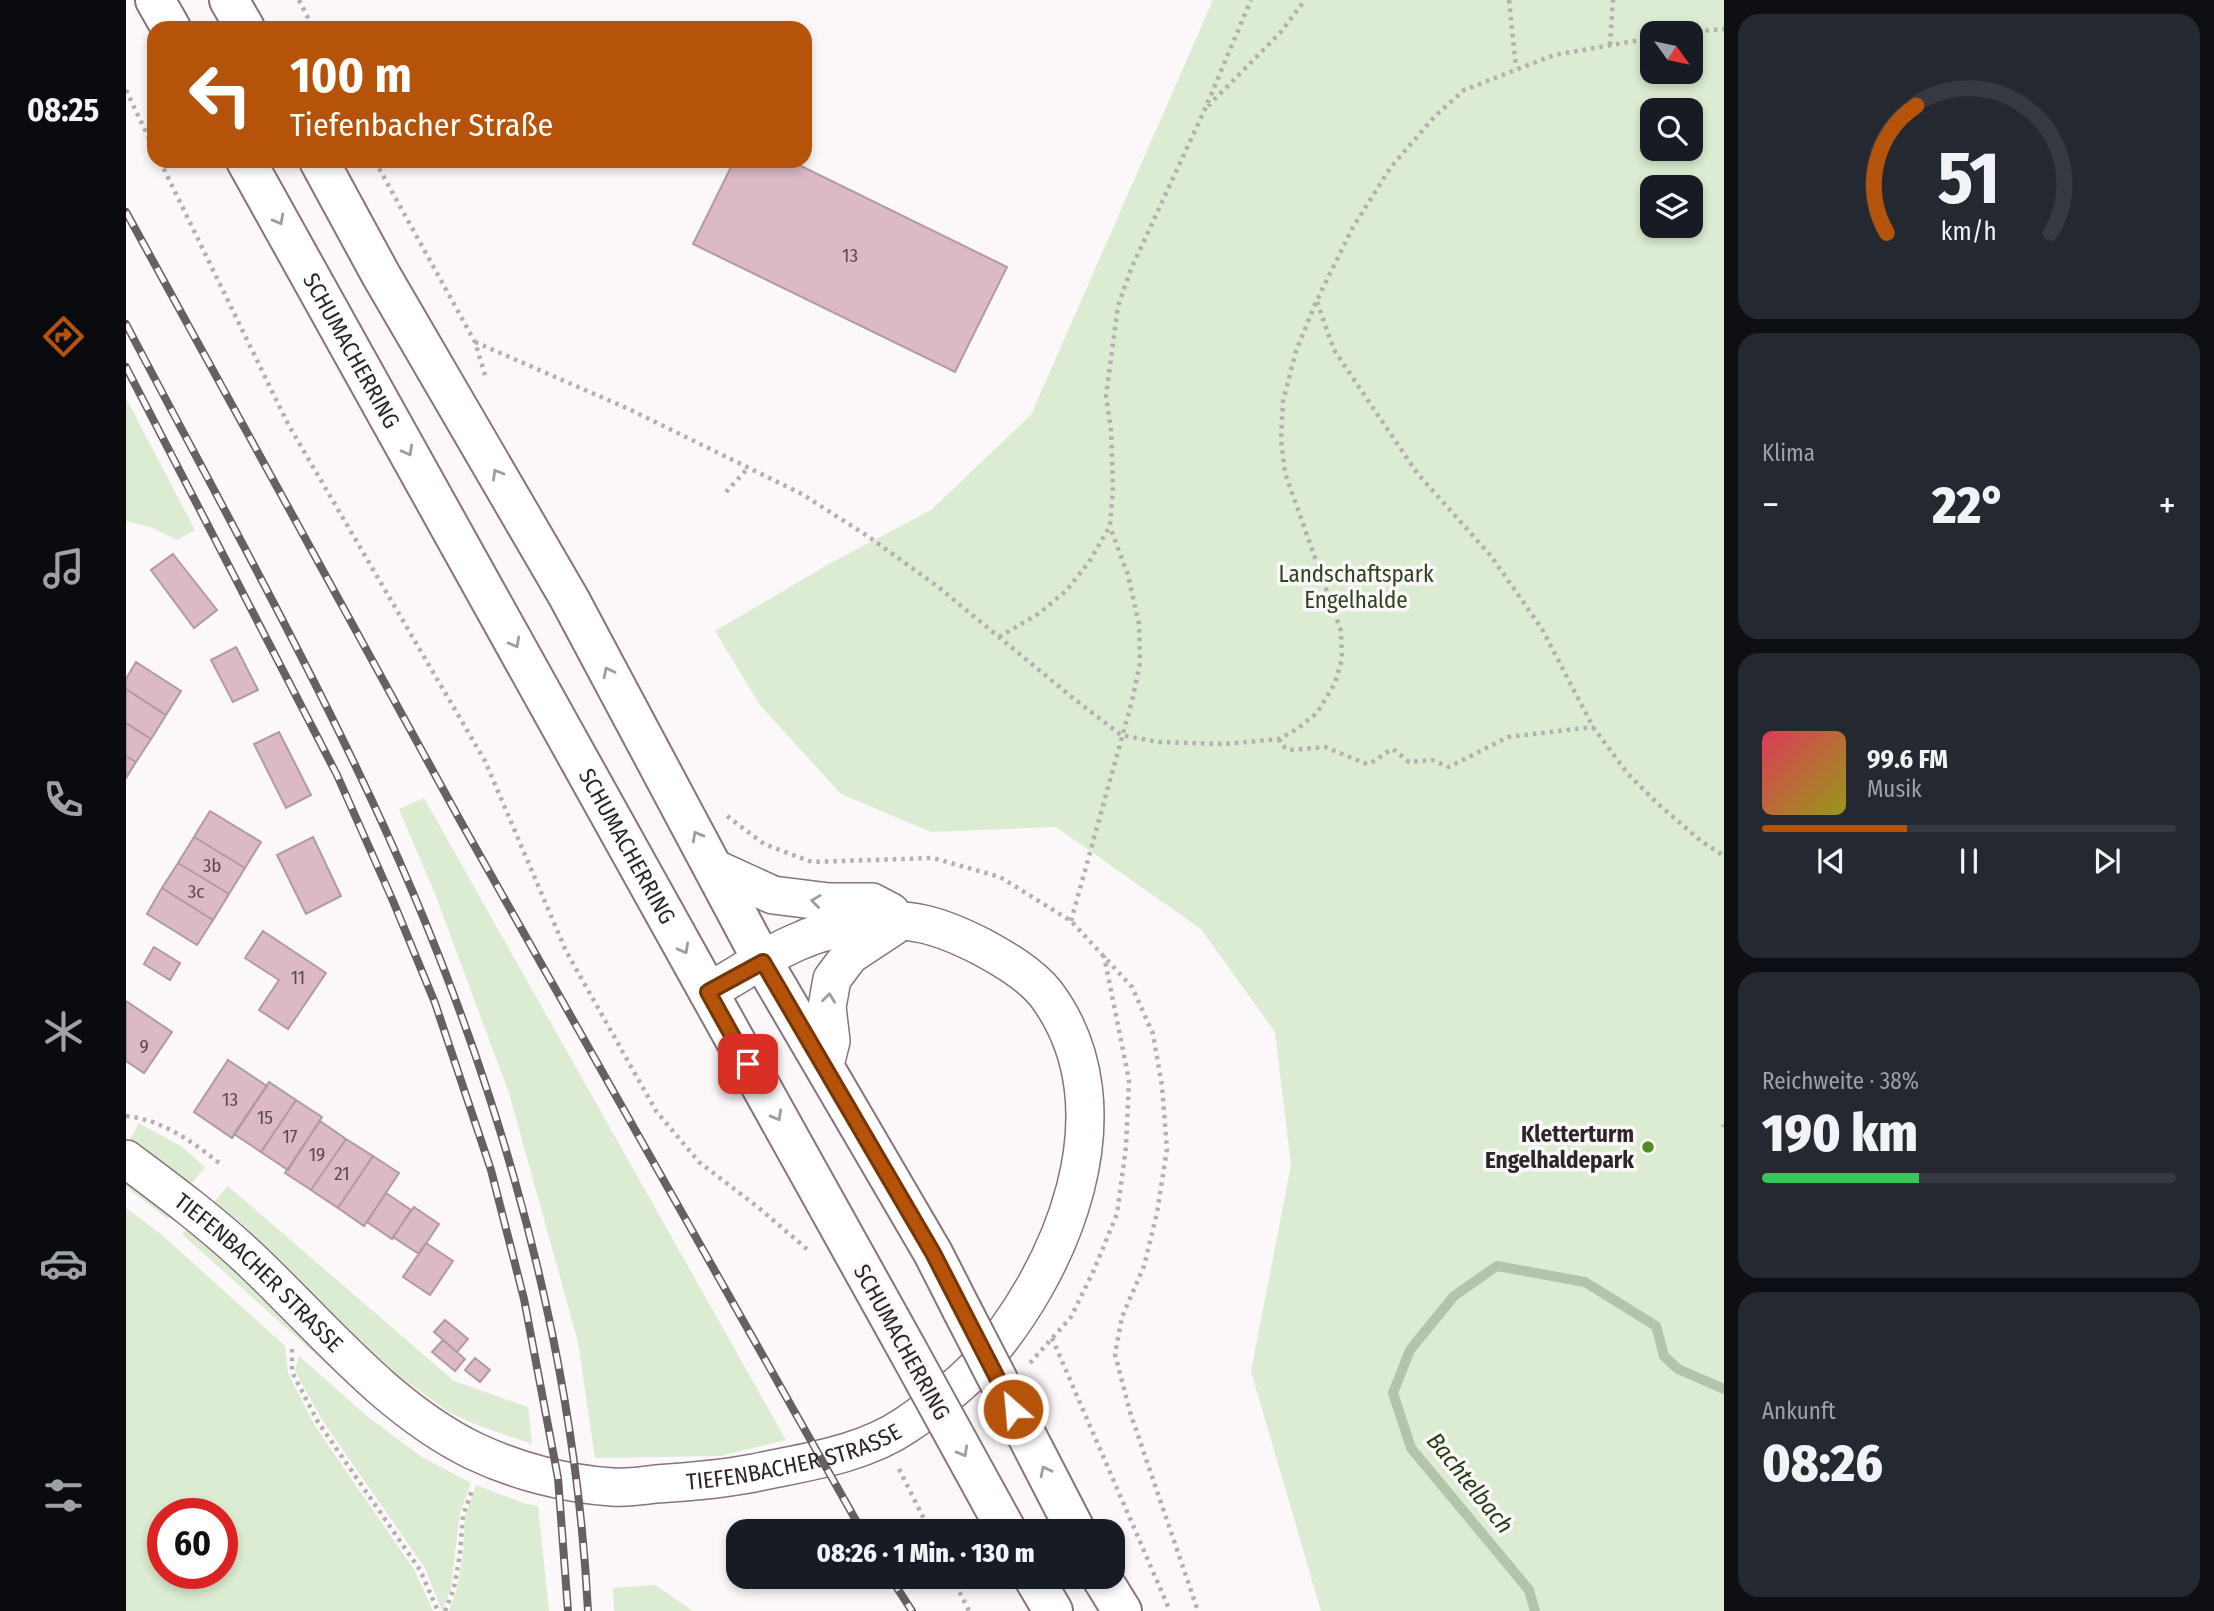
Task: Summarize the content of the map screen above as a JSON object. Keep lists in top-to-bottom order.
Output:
{
  "streets": {
    "main road": ["SCHUMACHERRING"],
    "street": ["TIEFENBACHER STRASSE"]
  },
  "crossings": [
    ["SCHUMACHERRING", "TIEFENBACHER STRASSE"]
  ],
  "water": ["Bachtelbach"],
  "parks": ["Landschaftspark Engelhalde"],
  "places": ["Kletterturm Engelhaldepark"],
  "house_numbers": [
    "13",
    "3b",
    "3c",
    "11",
    "9",
    "13",
    "15",
    "17",
    "19",
    "21"
  ],
  "north": "bottom right",
  "page": {
    "tabs": "08:25",
    "turn": ["100 m", "Tiefenbacher Straße"],
    "tile": [
      "Klima",
      ["Reichweite · 38%", "190 km"],
      ["Ankunft", "08:26"]
    ],
    "heat": ["−", "22°", "+"],
    "song": ["99.6 FM", "Musik"],
    "limit": "60",
    "trip": "08:26 · 1 Min. · 130 m",
    "gauge": ["51", "km/h"]
  }
}
